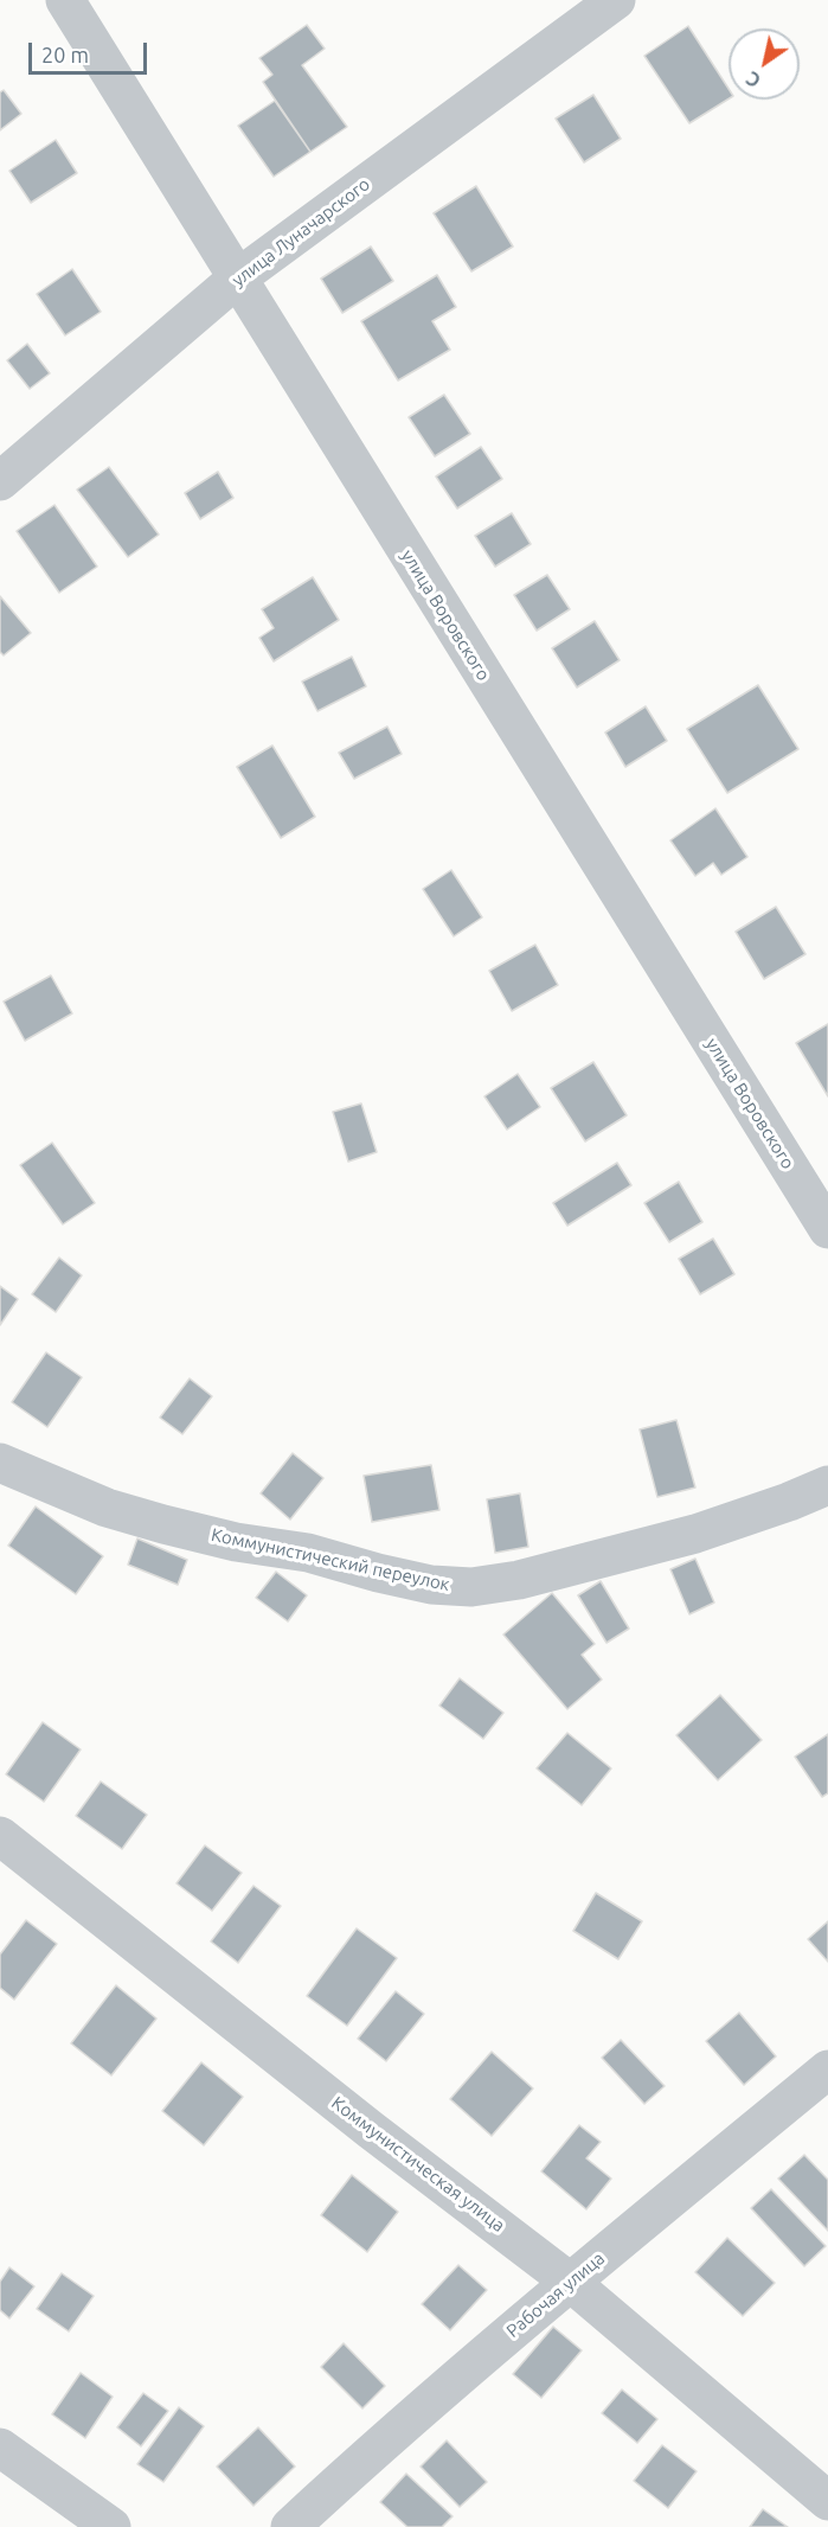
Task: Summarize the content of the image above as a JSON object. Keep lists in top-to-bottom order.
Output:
{
  "streets": {
    "street": [
      "улица Луначарского",
      "улица Воровского",
      "Коммунистический переулок",
      "Коммунистическая улица",
      "Рабочая улица"
    ]
  },
  "crossings": [
    ["улица Луначарского", "улица Воровского"],
    ["Коммунистическая улица", "Рабочая улица"]
  ],
  "scale_bar": "20 m",
  "north": "bottom left"
}
